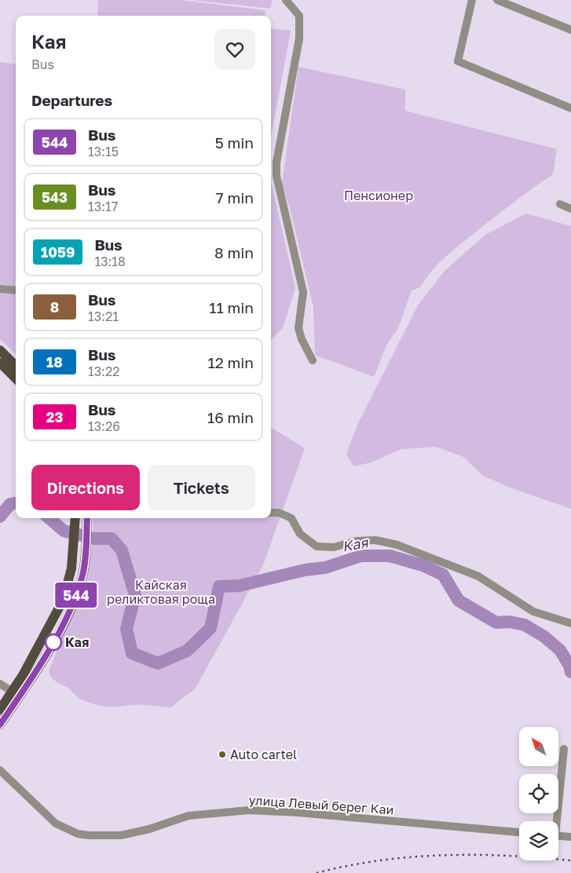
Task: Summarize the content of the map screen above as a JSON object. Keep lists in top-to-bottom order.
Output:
{
  "streets": {
    "street": ["улица Левый берег Каи"]
  },
  "water": ["Кая"],
  "parks": ["Пенсионер", "Кайская реликтовая роща"],
  "places": ["Кая", "Auto cartel"],
  "lines": ["bus line 544"],
  "north": "top left",
  "page": {
    "on_map": "544",
    "heading": [
      ["Кая", "Bus"],
      "Departures"
    ],
    "list": [
      {
        "mark": "544",
        "name": "Bus",
        "note": "13:15",
        "value": "5 min"
      },
      {
        "mark": "543",
        "name": "Bus",
        "note": "13:17",
        "value": "7 min"
      },
      {
        "mark": "1059",
        "name": "Bus",
        "note": "13:18",
        "value": "8 min"
      },
      {
        "mark": "8",
        "name": "Bus",
        "note": "13:21",
        "value": "11 min"
      },
      {
        "mark": "18",
        "name": "Bus",
        "note": "13:22",
        "value": "12 min"
      },
      {
        "mark": "23",
        "name": "Bus",
        "note": "13:26",
        "value": "16 min"
      }
    ],
    "buttons": ["Directions", "Tickets"]
  }
}
